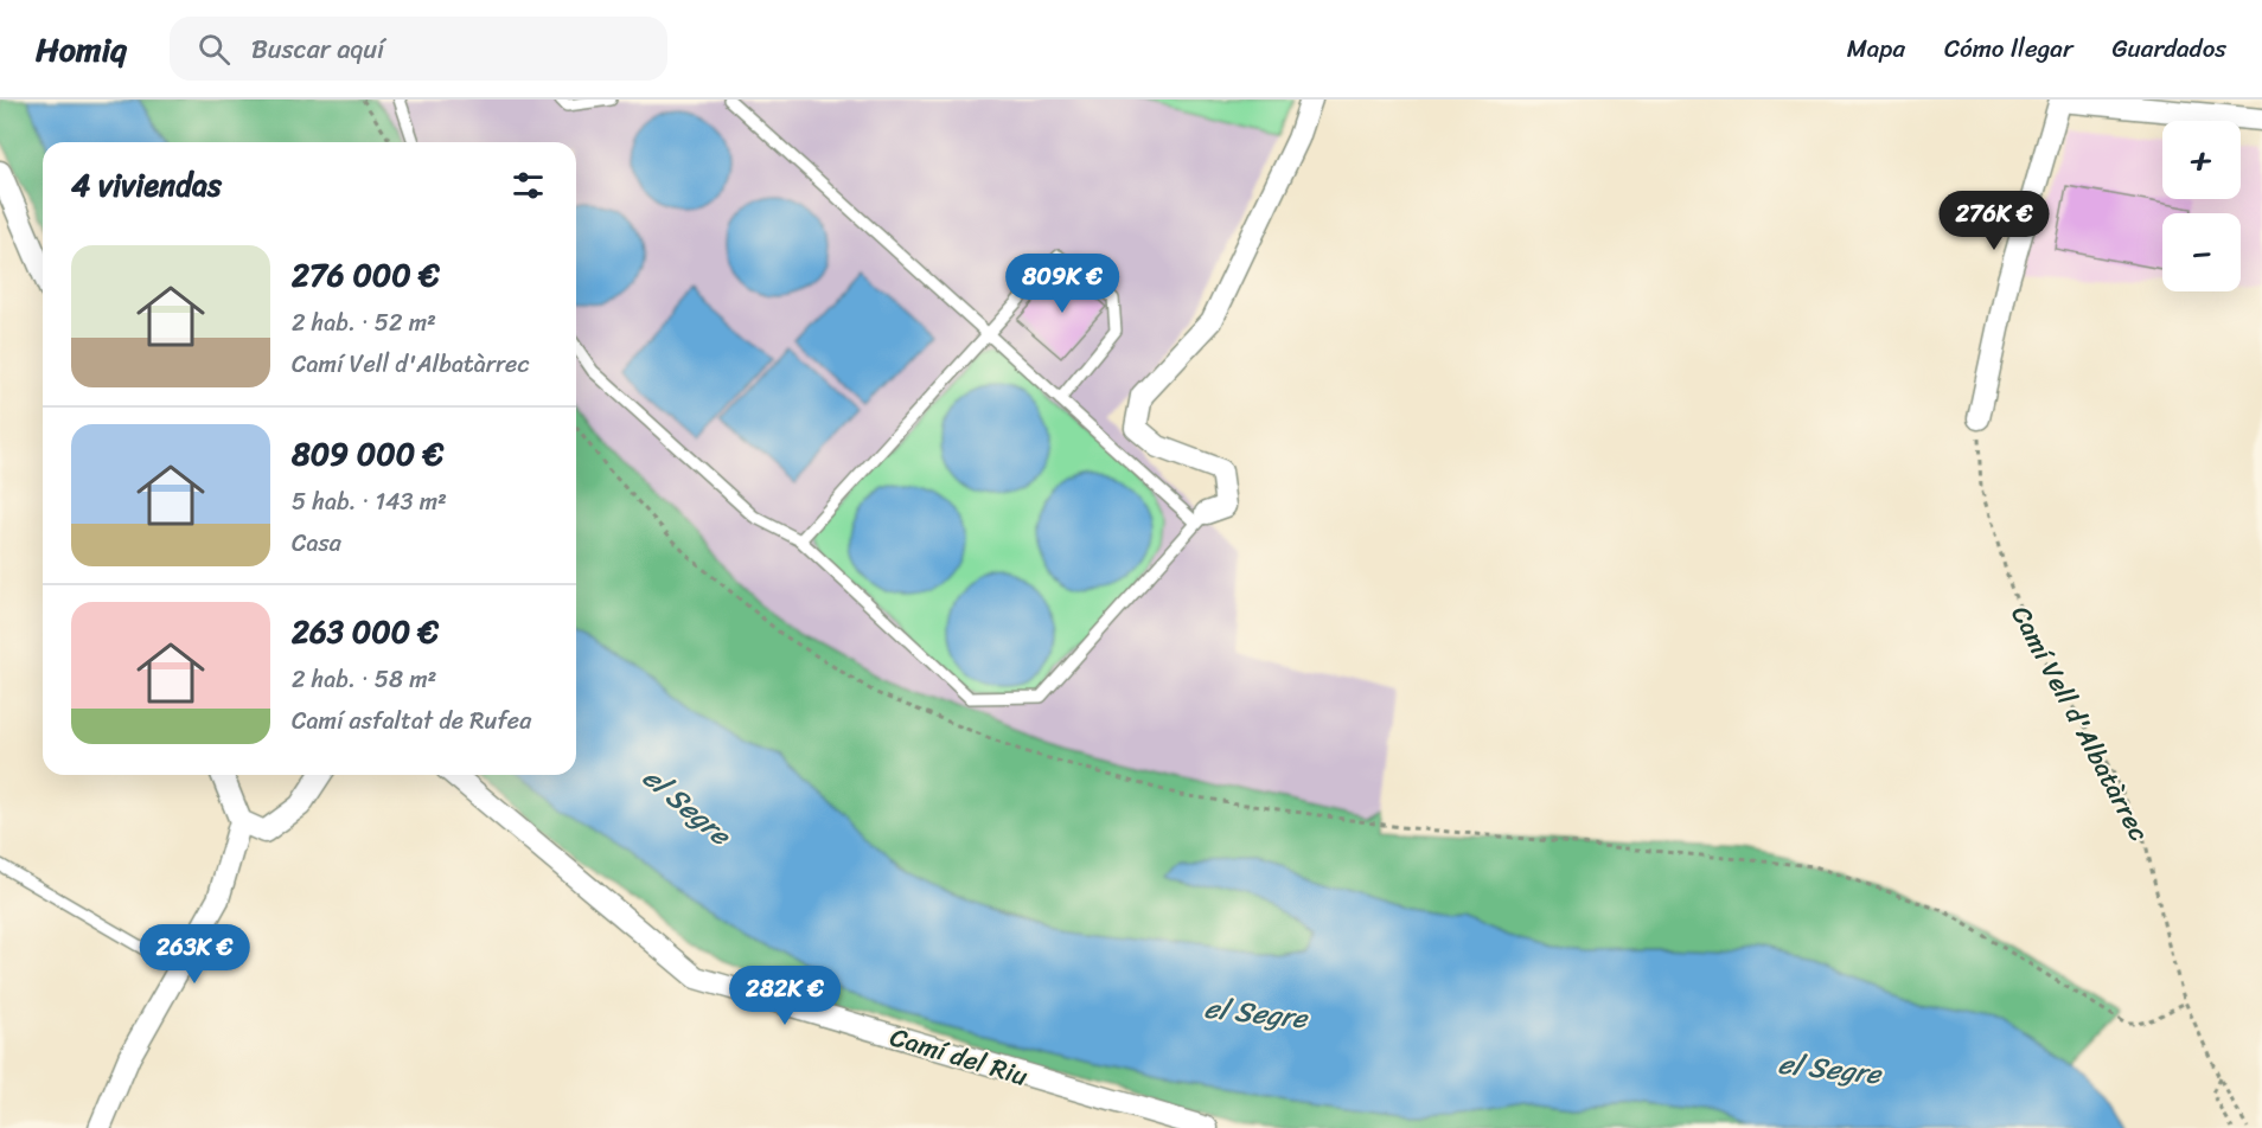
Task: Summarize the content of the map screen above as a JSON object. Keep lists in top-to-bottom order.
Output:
{
  "streets": {
    "street": ["Camí del Riu"],
    "path": ["Camí Vell d'Albatàrrec"]
  },
  "water": ["el Segre"],
  "page": {
    "header": "Homiq",
    "search": "Buscar aquí",
    "nav": ["Mapa", "Cómo llegar", "Guardados"],
    "map_buttons": ["+", "−"],
    "heading": "4 viviendas",
    "price": [
      "276K €",
      "809K €",
      "263K €",
      "282K €"
    ],
    "list": [
      {
        "name": "276 000 €",
        "note": "2 hab. · 52 m² · Camí Vell d'Albatàrrec"
      },
      {
        "name": "809 000 €",
        "note": "5 hab. · 143 m² · Casa"
      },
      {
        "name": "263 000 €",
        "note": "2 hab. · 58 m² · Camí asfaltat de Rufea"
      }
    ]
  }
}
